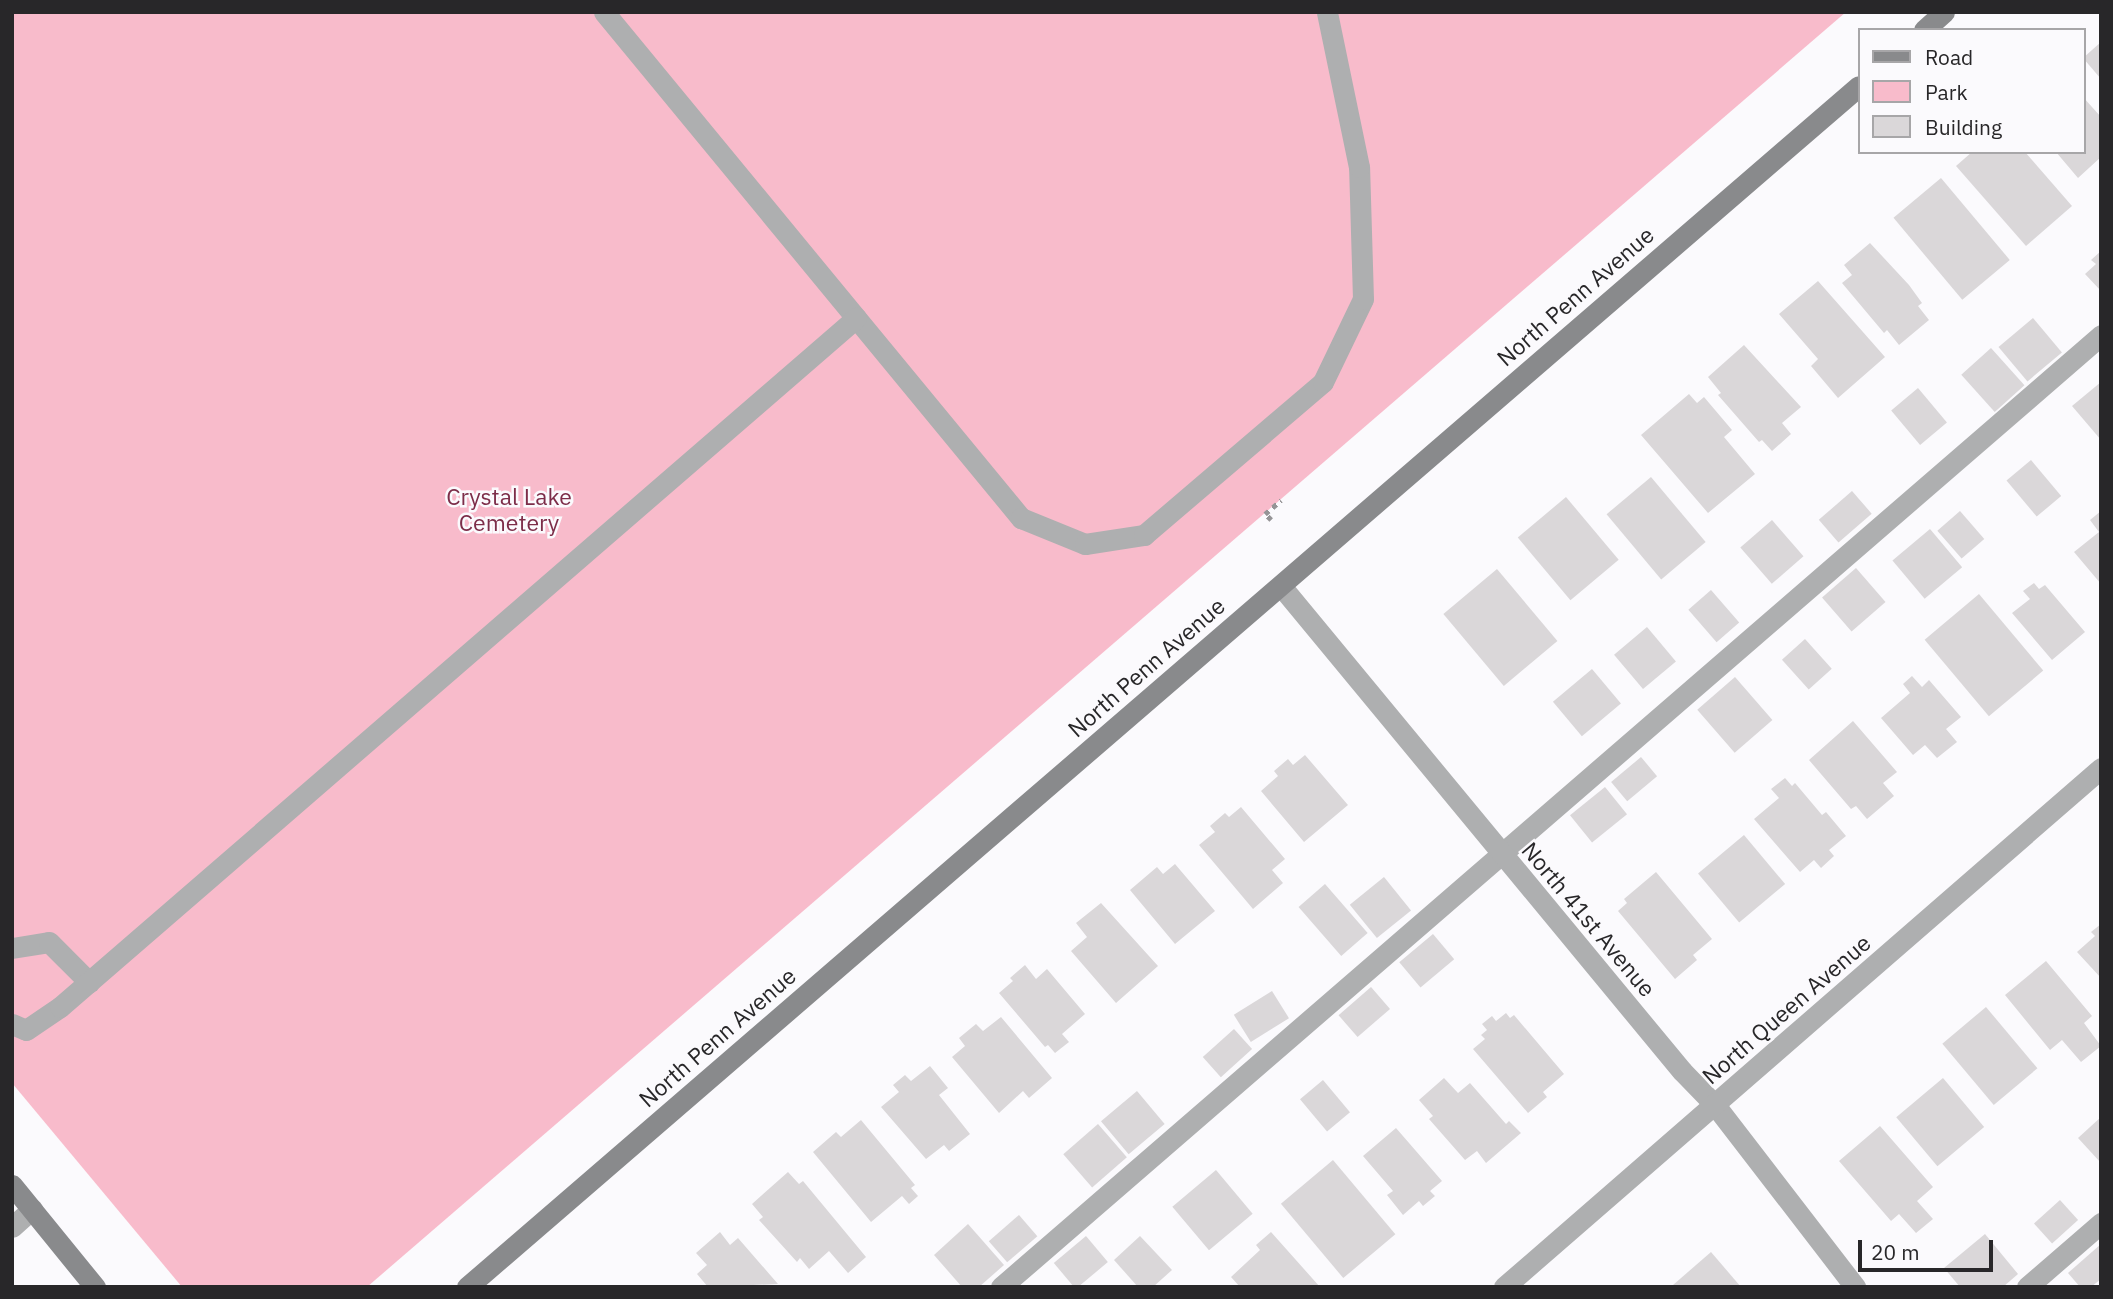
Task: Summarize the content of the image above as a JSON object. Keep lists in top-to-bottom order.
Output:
{
  "streets": {
    "main road": ["North Penn Avenue"],
    "street": ["North 41st Avenue", "North Queen Avenue"]
  },
  "crossings": [
    ["North Penn Avenue", "North 41st Avenue"],
    ["North 41st Avenue", "North Queen Avenue"]
  ],
  "parks": ["Crystal Lake Cemetery"],
  "legend": ["Road", "Park", "Building"],
  "scale_bar": "20 m"
}
